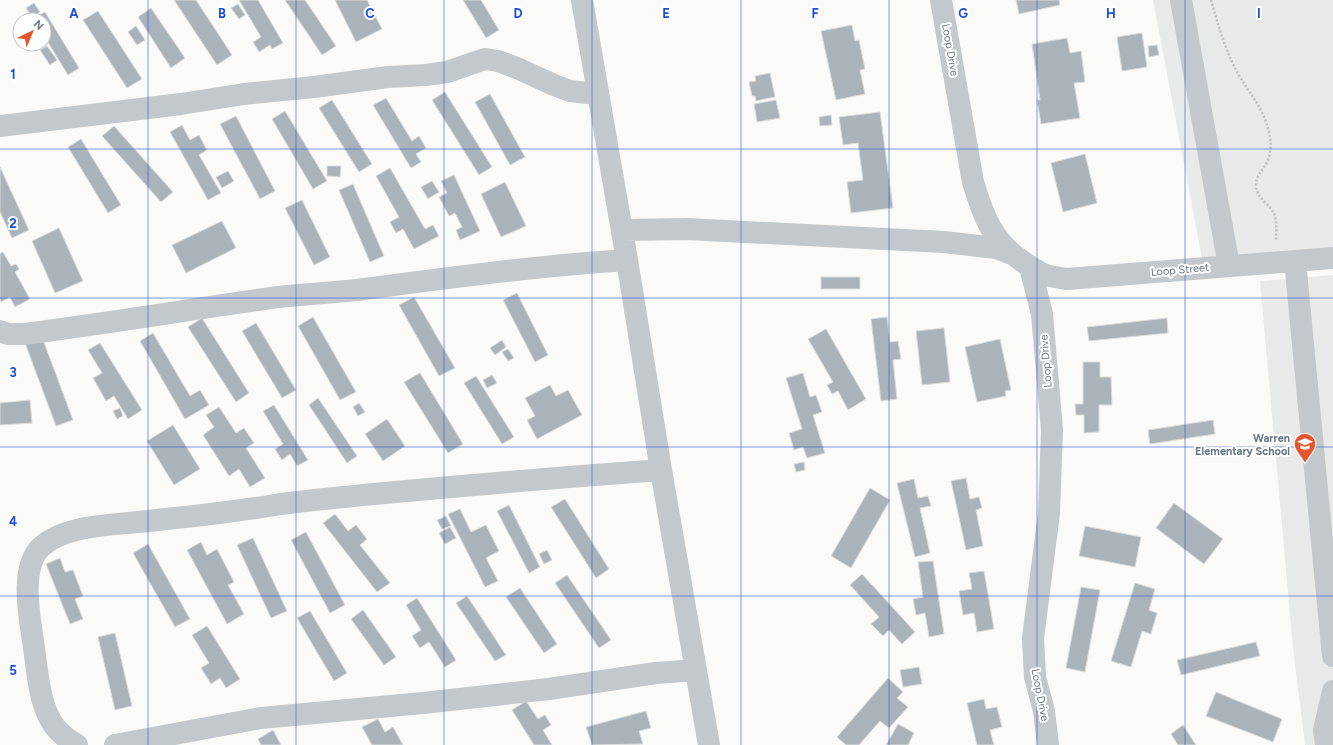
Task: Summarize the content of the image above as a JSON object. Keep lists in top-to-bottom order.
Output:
{
  "streets": {
    "street": ["Loop Drive", "Loop Street"]
  },
  "crossings": [
    ["Loop Drive", "Loop Street"]
  ],
  "places": {
    "school or university": ["Warren Elementary School"]
  },
  "north": "top right",
  "grid": {
    "columns": [
      "A",
      "B",
      "C",
      "D",
      "E",
      "F",
      "G",
      "H",
      "I"
    ],
    "rows": [
      "1",
      "2",
      "3",
      "4",
      "5"
    ]
  }
}
